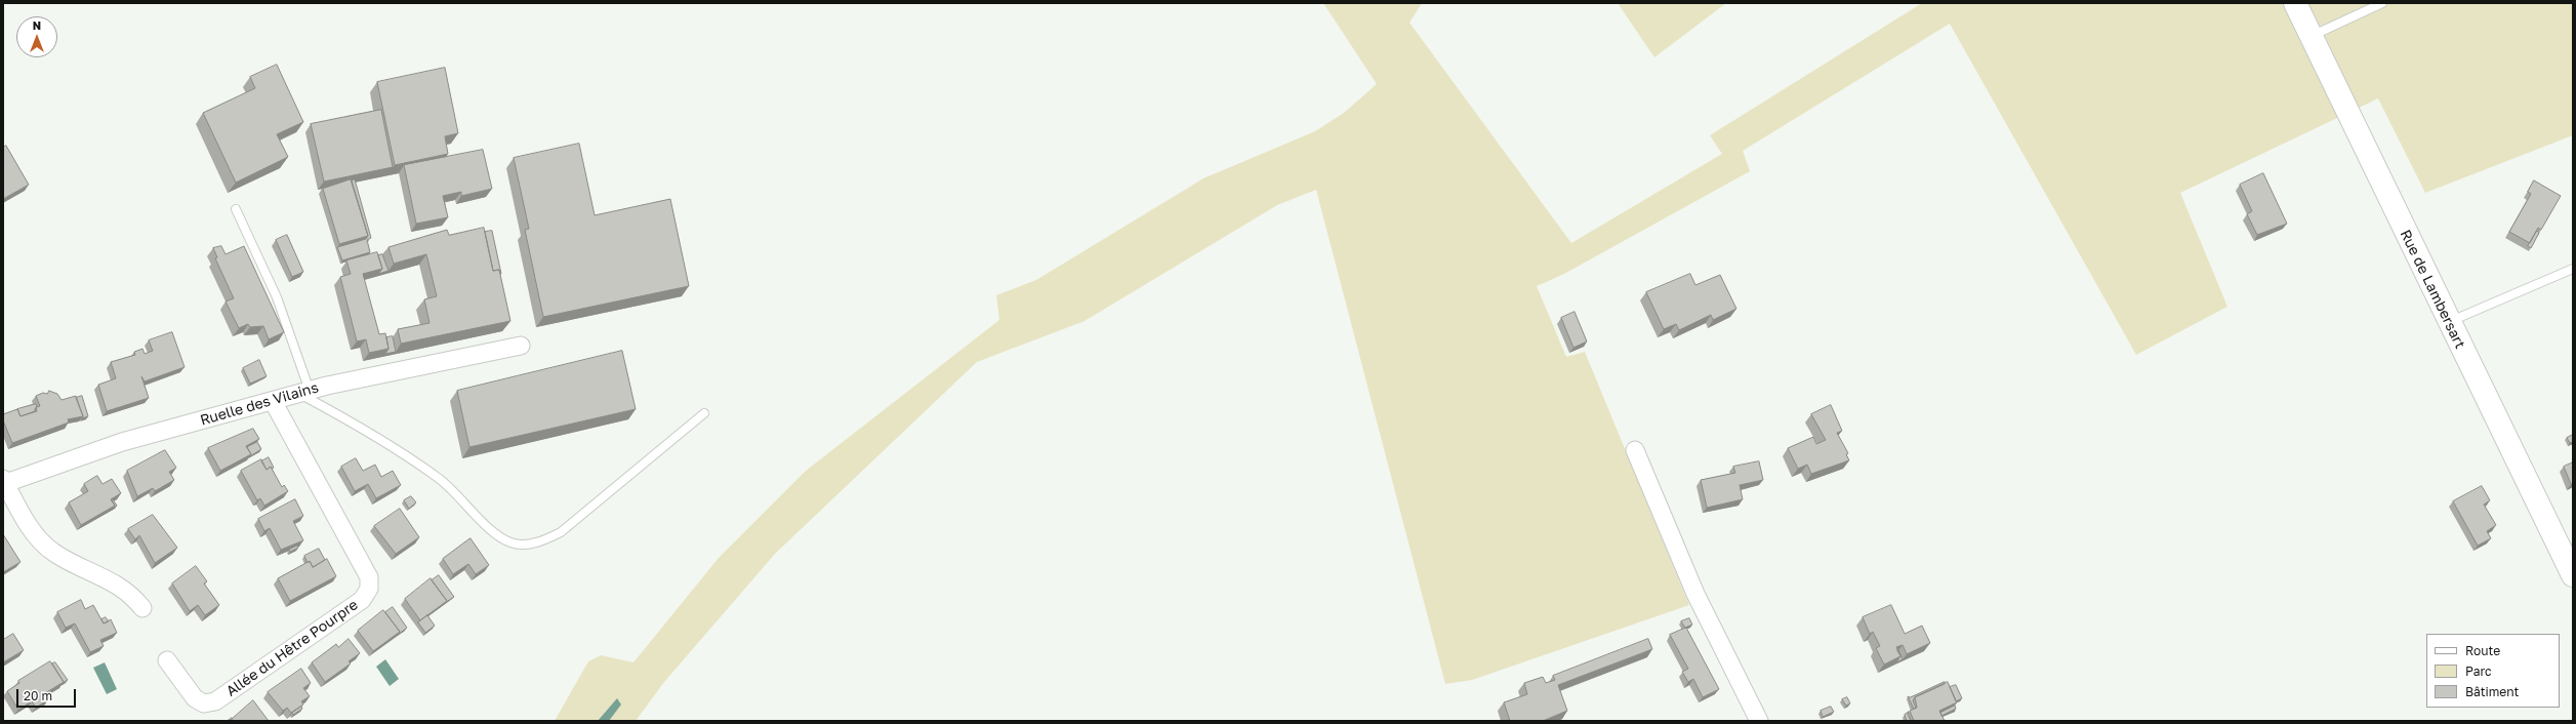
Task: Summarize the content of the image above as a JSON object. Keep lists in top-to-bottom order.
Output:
{
  "streets": {
    "main road": ["Rue de Lambersart"],
    "street": ["Ruelle des Vilains", "Allée du Hêtre Pourpre"]
  },
  "crossings": [
    ["Ruelle des Vilains", "Allée du Hêtre Pourpre"]
  ],
  "legend": ["Route", "Parc", "Bâtiment"],
  "scale_bar": "20 m",
  "north": "top"
}
